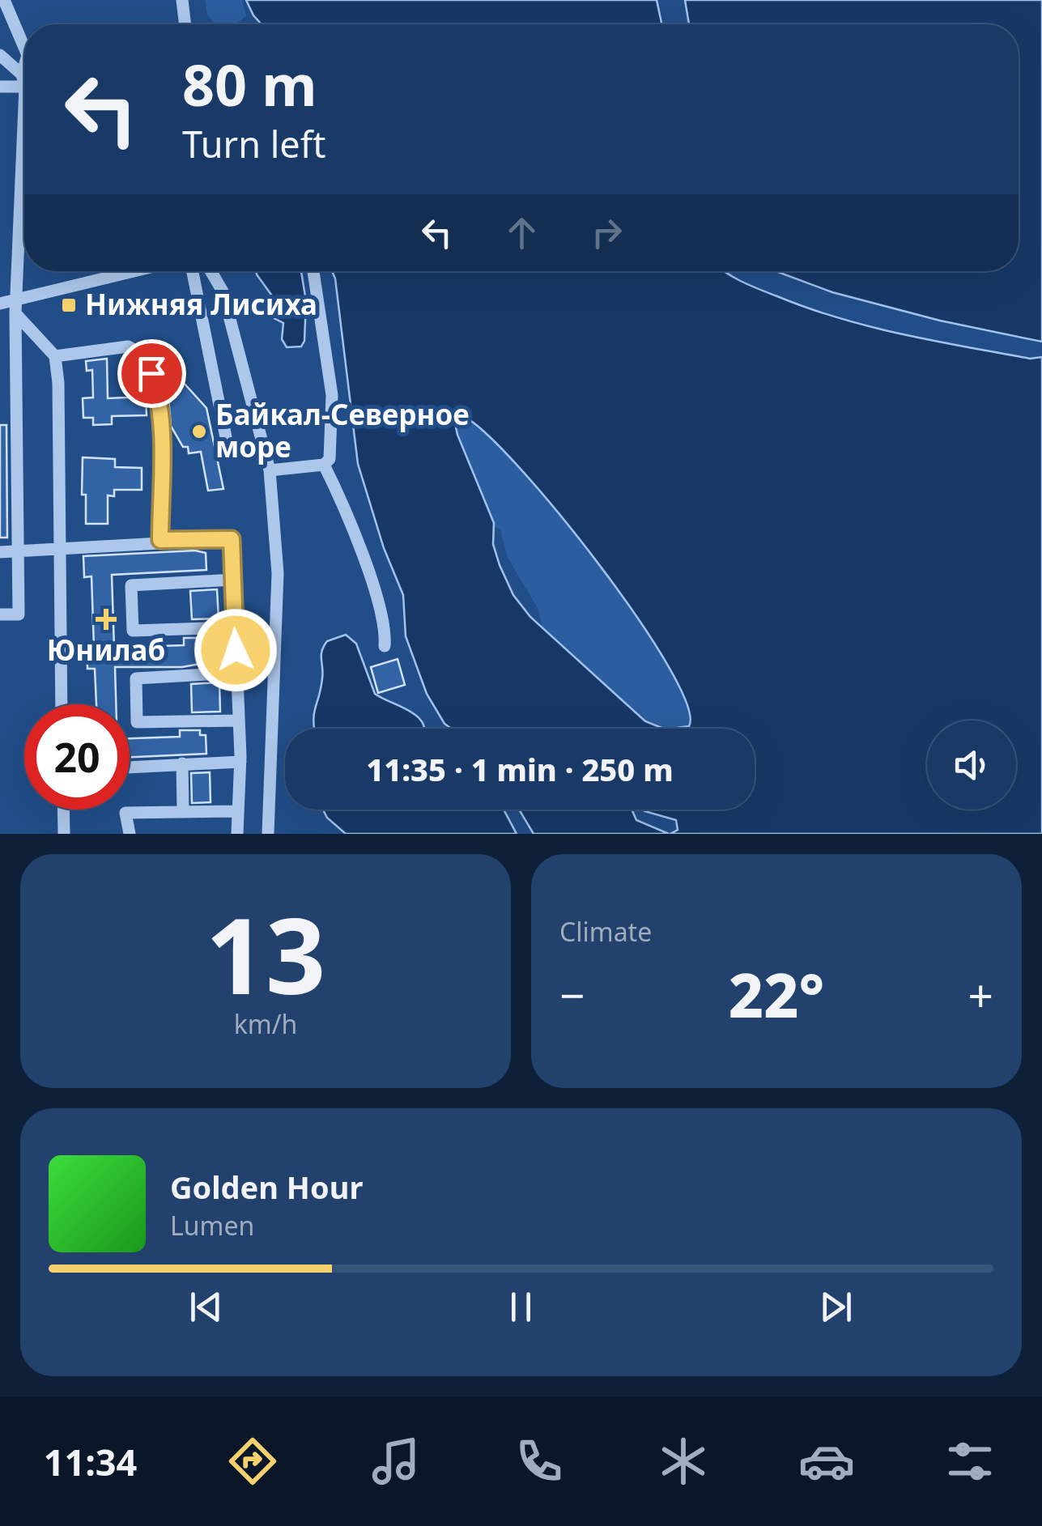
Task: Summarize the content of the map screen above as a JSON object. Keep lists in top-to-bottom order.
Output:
{
  "places": {
    "transit": ["Нижняя Лисиха"],
    "other": ["Байкал-Северное море"],
    "health": ["Юнилаб"]
  },
  "page": {
    "turn": ["80 m", "Turn left"],
    "limit": "20",
    "trip": "11:35 · 1 min · 250 m",
    "tile": [
      ["13", "km/h"],
      "Climate"
    ],
    "heat": ["−", "22°", "+"],
    "song": ["Golden Hour", "Lumen"],
    "tabs": "11:34"
  }
}
